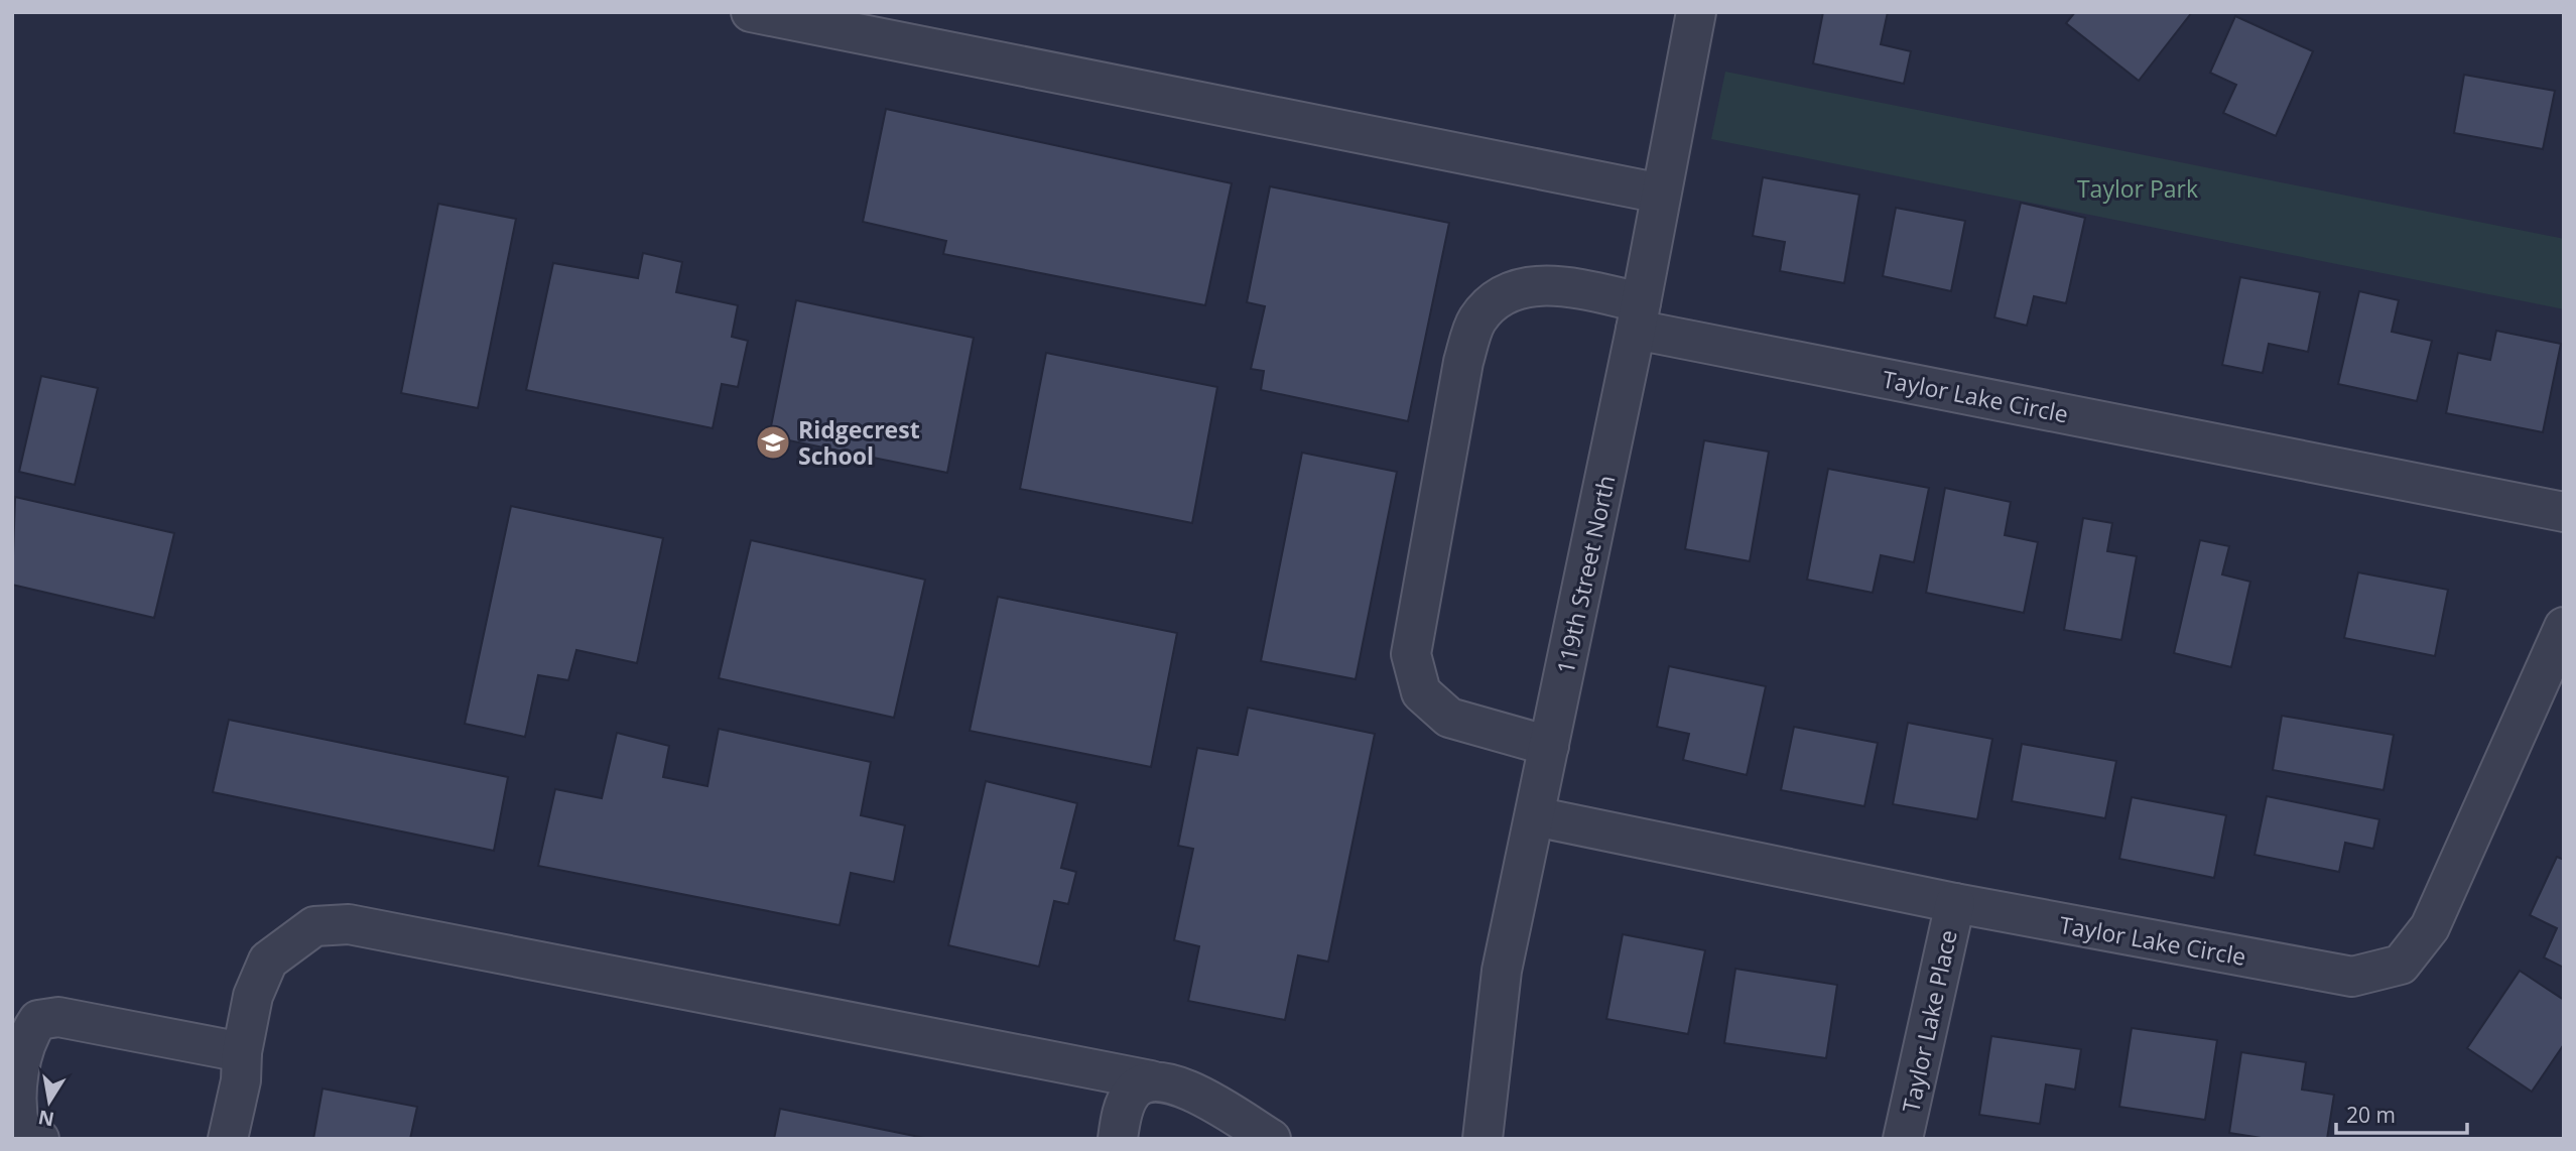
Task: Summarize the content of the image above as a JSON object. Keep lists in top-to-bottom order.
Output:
{
  "streets": {
    "street": ["Taylor Lake Circle", "119th Street North", "Taylor Lake Place"]
  },
  "crossings": [
    ["Taylor Lake Circle", "119th Street North"],
    ["Taylor Lake Circle", "Taylor Lake Place"]
  ],
  "parks": ["Taylor Park"],
  "places": {
    "school or university": ["Ridgecrest School"]
  },
  "scale_bar": "20 m",
  "north": "bottom"
}
